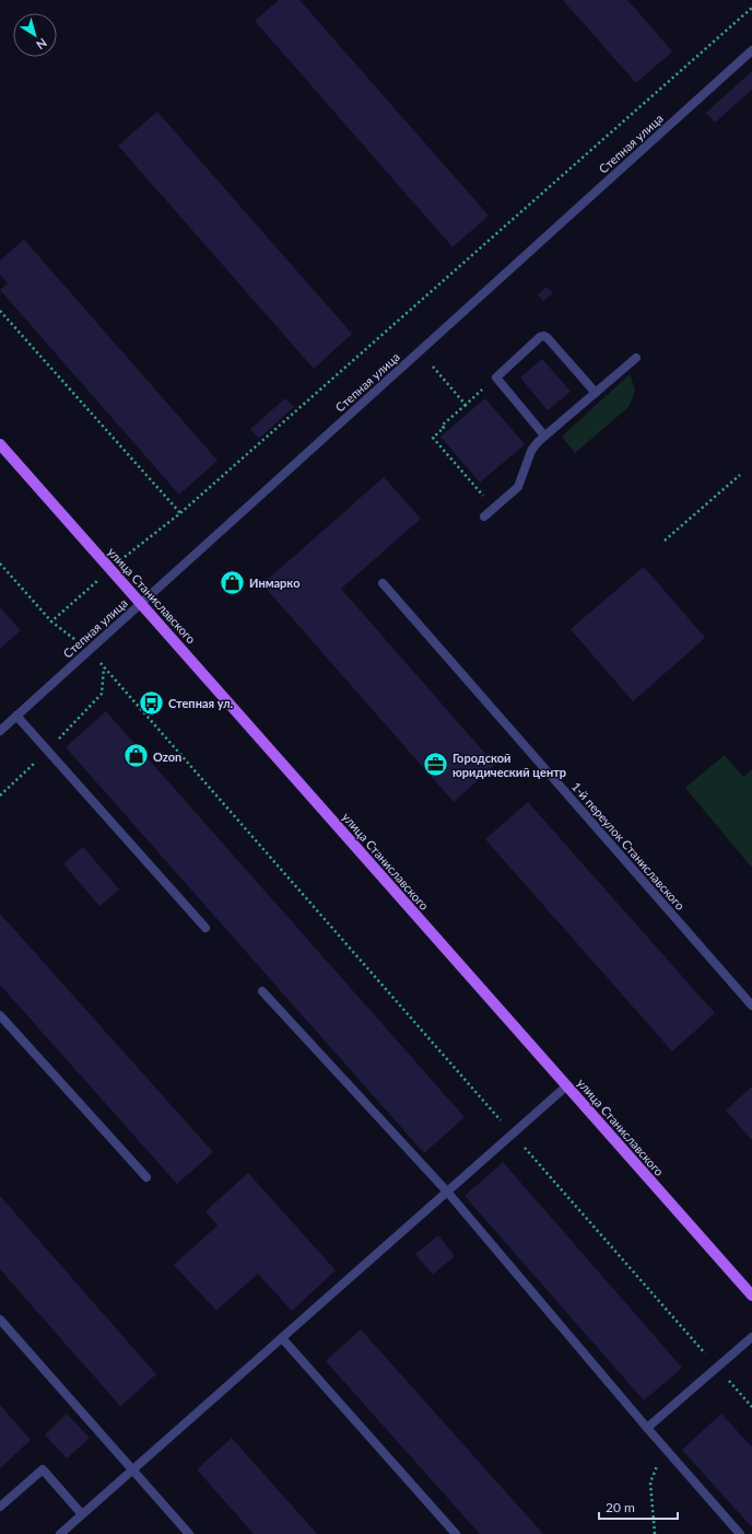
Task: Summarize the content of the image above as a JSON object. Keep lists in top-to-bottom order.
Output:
{
  "streets": {
    "main road": ["улица Станиславского"],
    "street": ["Степная улица", "1-й переулок Станиславского"]
  },
  "crossings": [
    ["Степная улица", "улица Станиславского"]
  ],
  "places": {
    "shop": ["Инмарко", "Ozon"],
    "bus stop": ["Степная ул."],
    "office": ["Городской юридический центр"]
  },
  "scale_bar": "20 m",
  "north": "bottom right"
}
